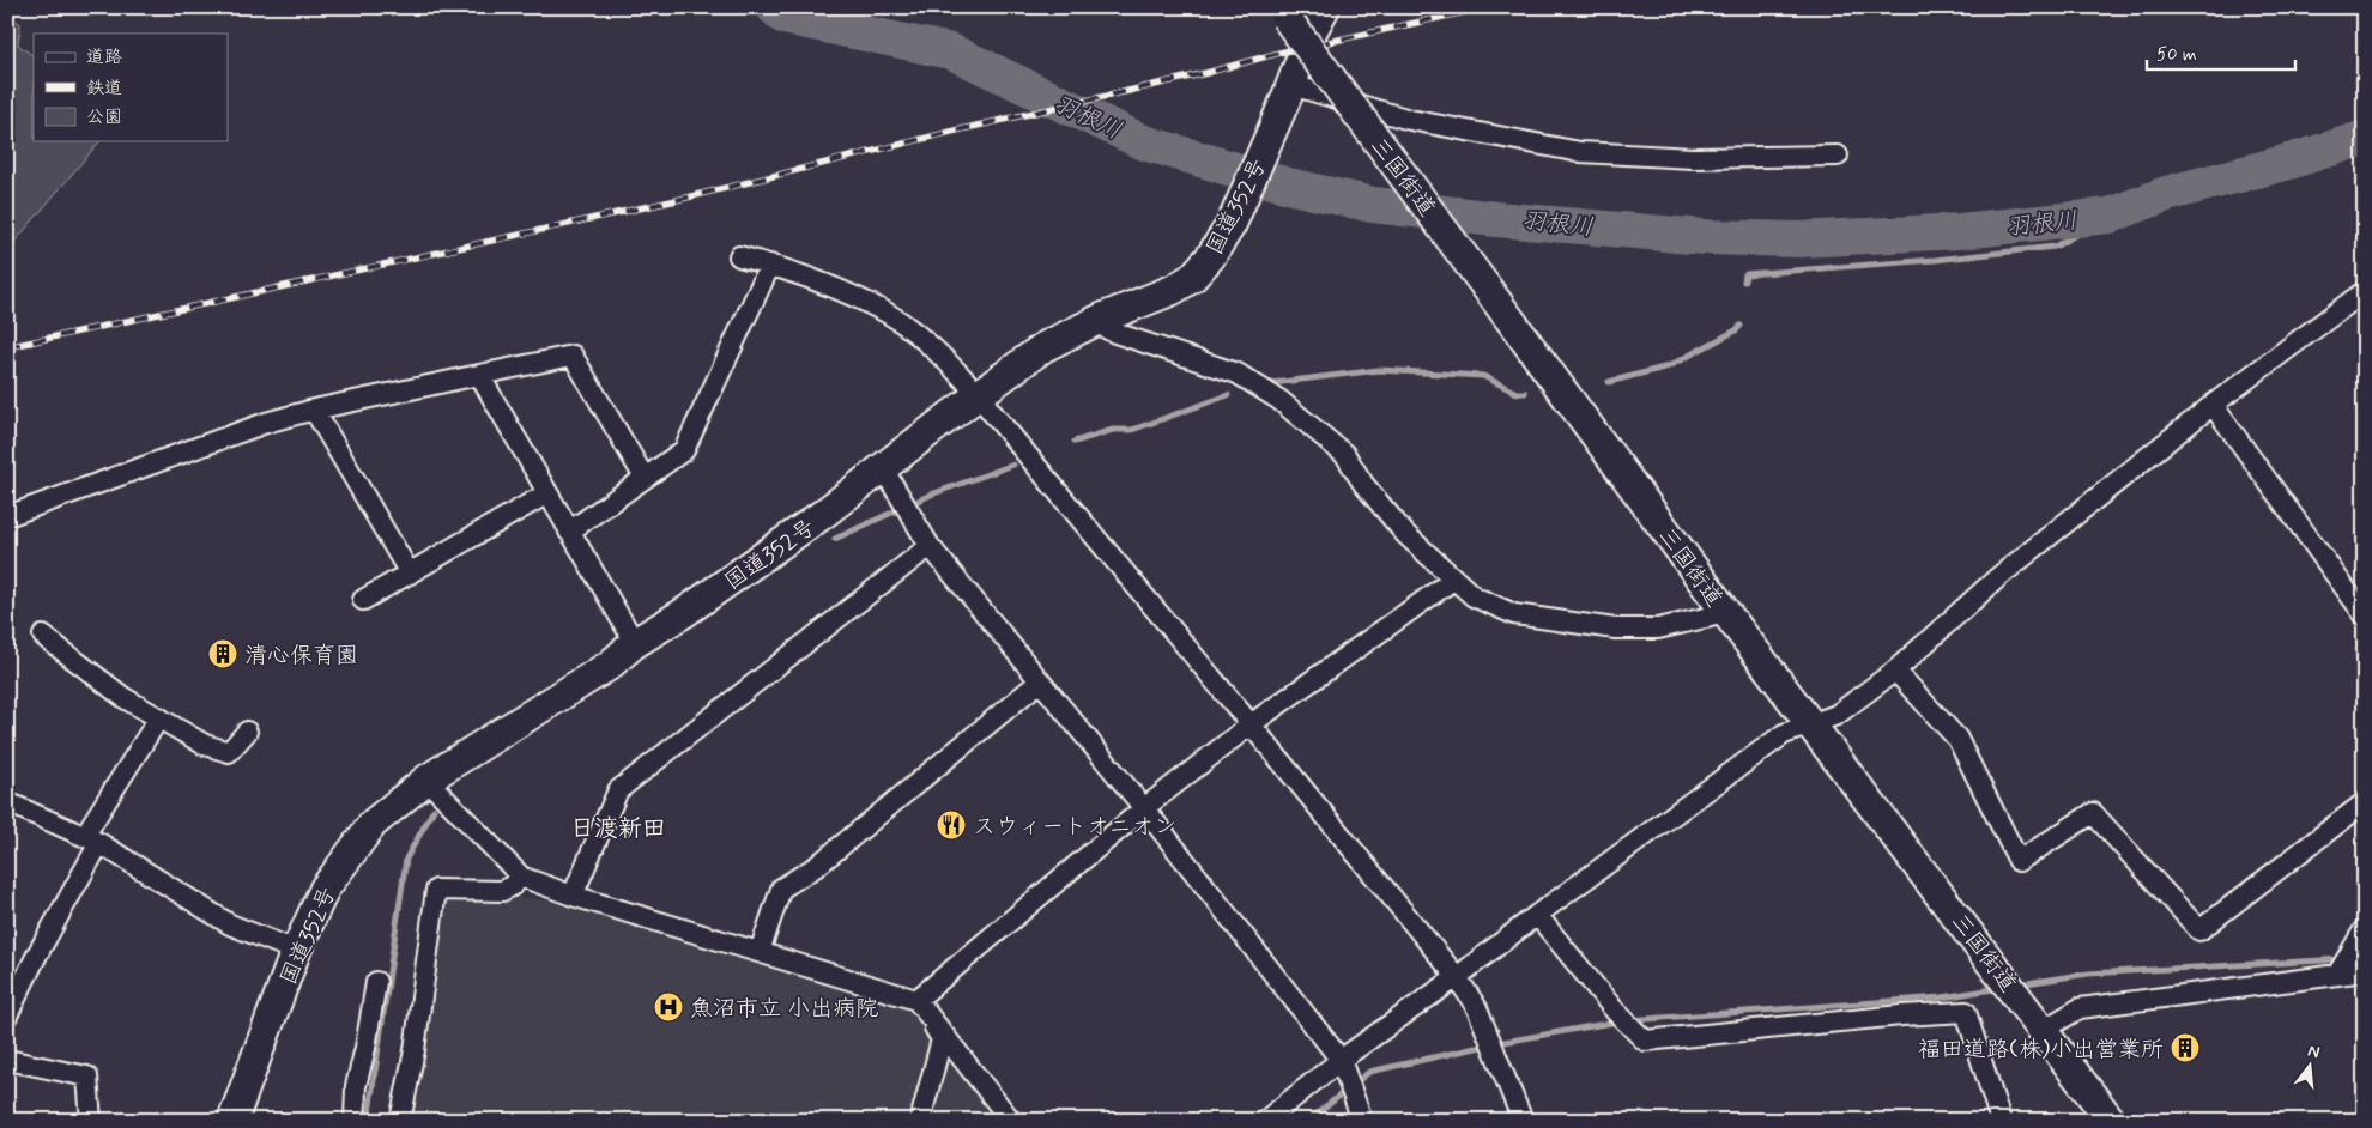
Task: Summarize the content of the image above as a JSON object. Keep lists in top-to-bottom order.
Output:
{
  "streets": {
    "highway": ["三国街道", "国道352号"]
  },
  "districts": ["日渡新田"],
  "water": ["羽根川"],
  "places": {
    "building": ["清心保育園", "福田道路(株)小出営業所"],
    "restaurant": ["スウィートオニオン"],
    "hospital": ["魚沼市立 小出病院"]
  },
  "legend": ["道路", "鉄道", "公園"],
  "scale_bar": "50 m",
  "north": "top"
}
